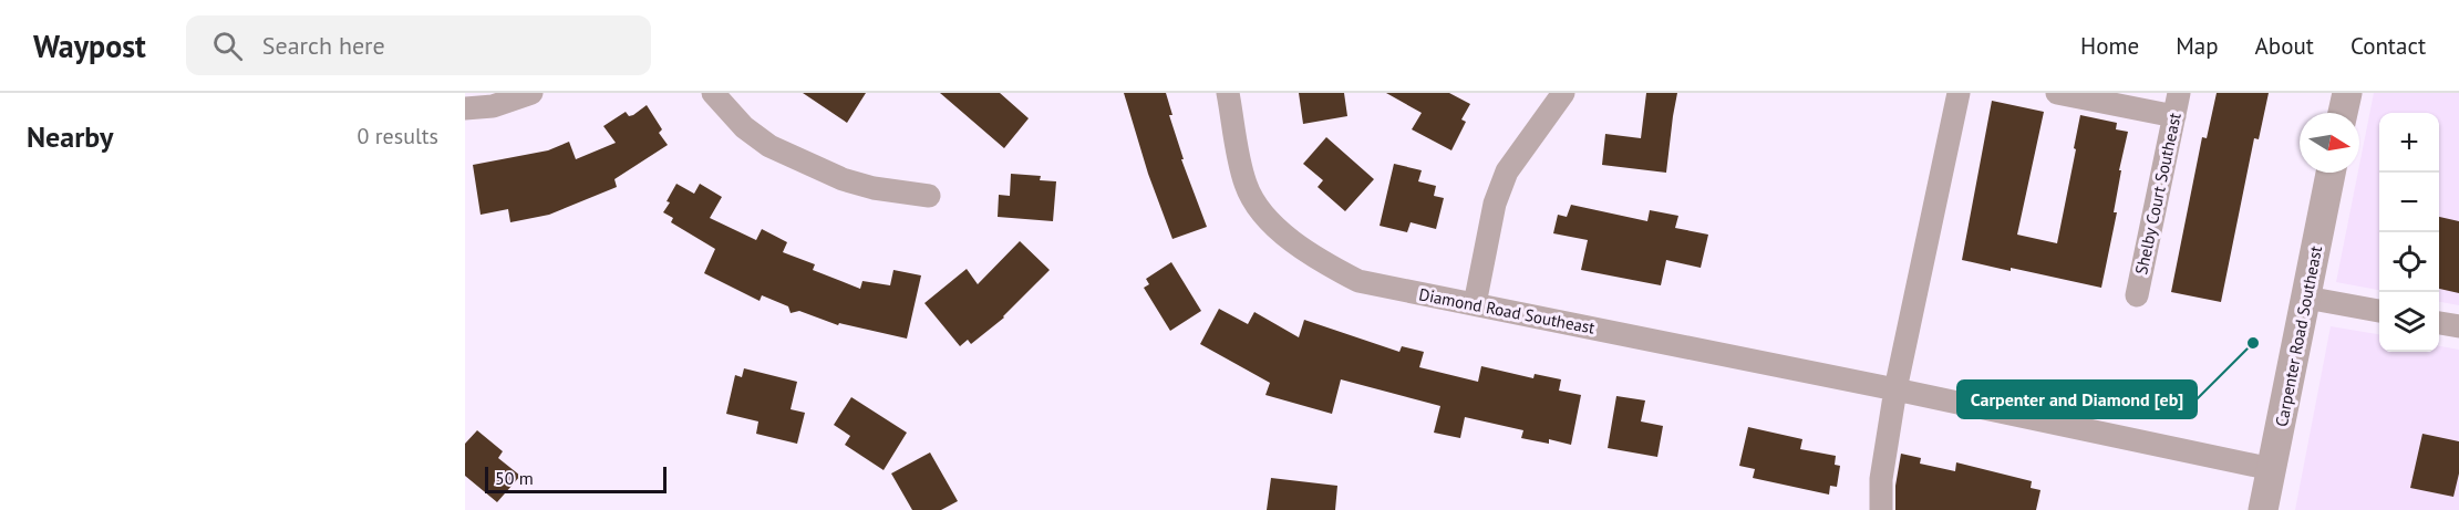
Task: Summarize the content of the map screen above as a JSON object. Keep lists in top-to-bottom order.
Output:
{
  "streets": {
    "street": ["Shelby Court Southeast", "Diamond Road Southeast", "Carpenter Road Southeast"]
  },
  "crossings": [
    ["Diamond Road Southeast", "Carpenter Road Southeast"]
  ],
  "places": ["Carpenter and Diamond [eb]"],
  "scale_bar": "50 m",
  "north": "right",
  "page": {
    "header": "Waypost",
    "search": "Search here",
    "nav": [
      "Home",
      "Map",
      "About",
      "Contact"
    ],
    "heading": ["Nearby", "0 results"],
    "map_buttons": ["+", "−"],
    "scale": "50 m"
  }
}
